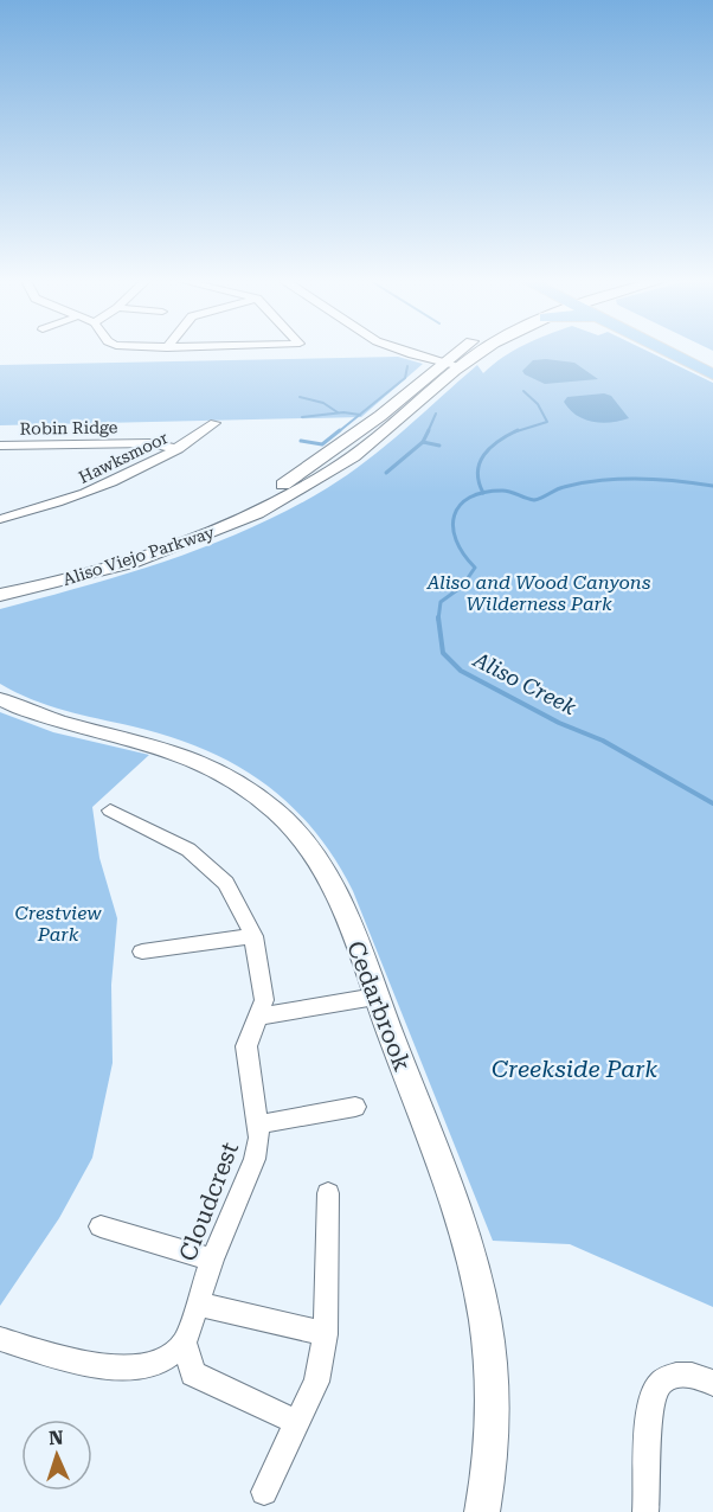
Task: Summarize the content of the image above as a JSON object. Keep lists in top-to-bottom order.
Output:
{
  "streets": {
    "main road": ["Aliso Viejo Parkway", "Cedarbrook"],
    "street": ["Robin Ridge", "Hawksmoor", "Cloudcrest"]
  },
  "crossings": [
    ["Robin Ridge", "Hawksmoor"]
  ],
  "water": ["Aliso Creek"],
  "parks": ["Aliso and Wood Canyons Wilderness Park", "Crestview Park", "Creekside Park"],
  "north": "top"
}
